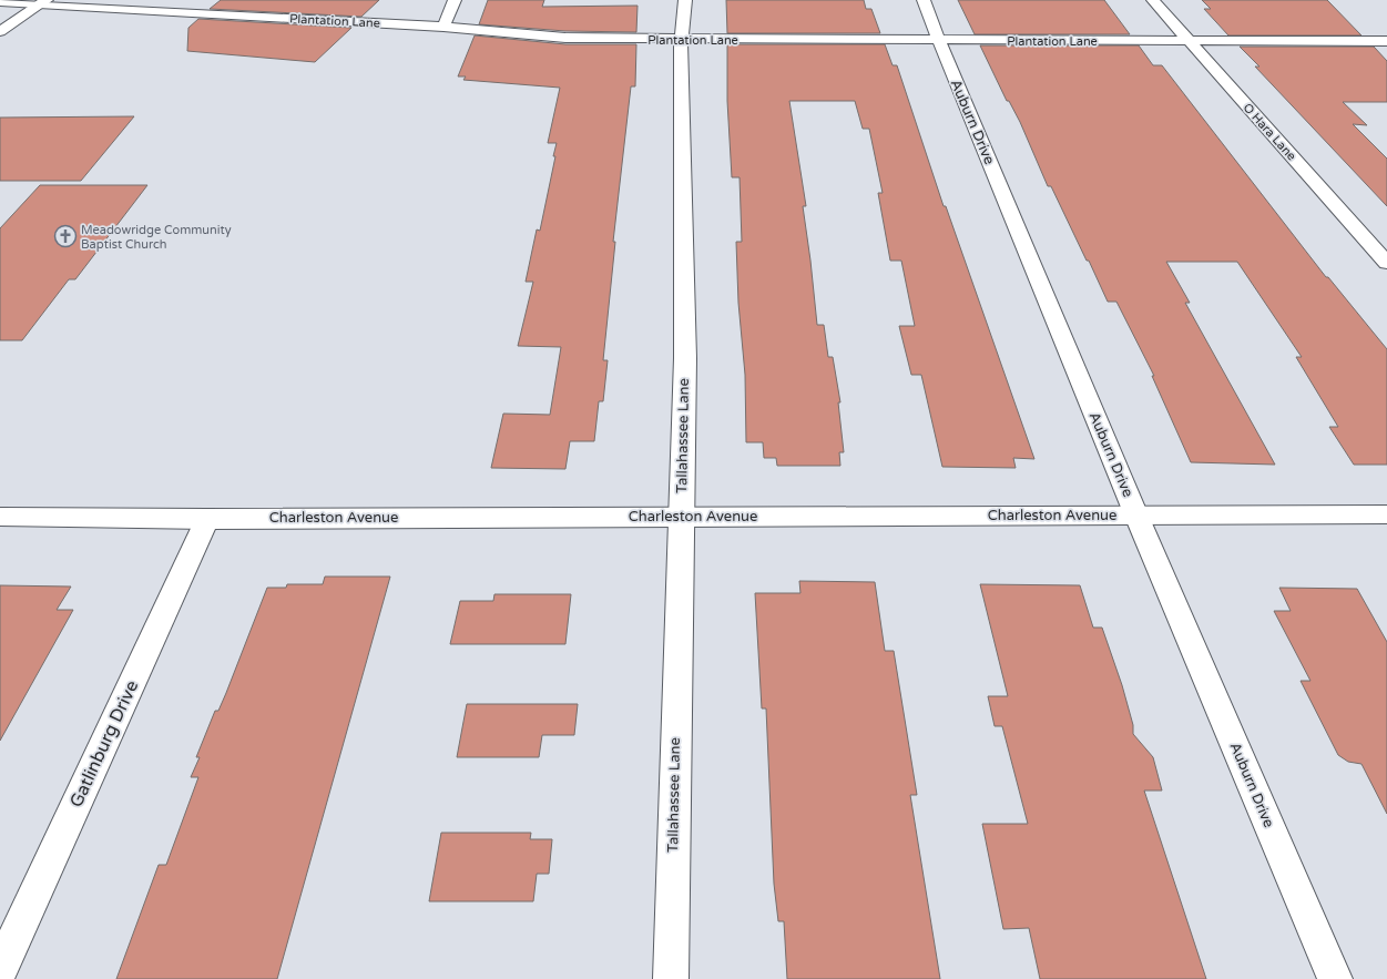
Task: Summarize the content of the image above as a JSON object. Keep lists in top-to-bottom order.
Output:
{
  "streets": {
    "street": [
      "Plantation Lane",
      "Auburn Drive",
      "O Hara Lane",
      "Tallahassee Lane",
      "Charleston Avenue",
      "Gatlinburg Drive"
    ]
  },
  "crossings": [
    ["Plantation Lane", "Auburn Drive"],
    ["Plantation Lane", "O Hara Lane"],
    ["Plantation Lane", "Tallahassee Lane"],
    ["Auburn Drive", "Charleston Avenue"],
    ["Tallahassee Lane", "Charleston Avenue"],
    ["Charleston Avenue", "Gatlinburg Drive"]
  ],
  "places": {
    "church": ["Meadowridge Community Baptist Church"]
  }
}
